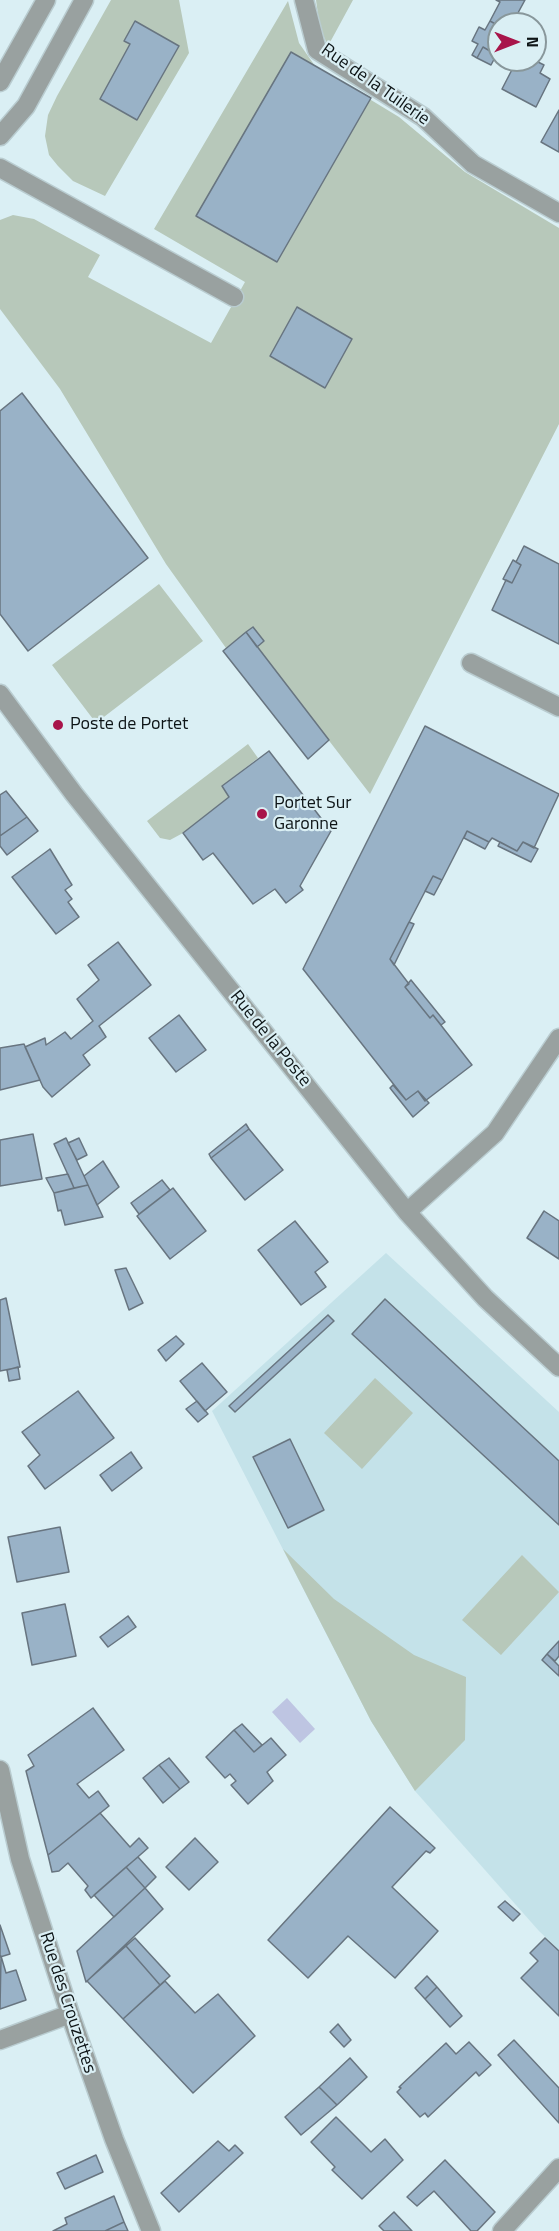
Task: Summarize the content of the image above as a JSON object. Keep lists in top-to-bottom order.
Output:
{
  "streets": {
    "street": ["Rue de la Tuilerie", "Rue de la Poste", "Rue des Crouzettes"]
  },
  "places": ["Poste de Portet", "Portet Sur Garonne"],
  "north": "right"
}
